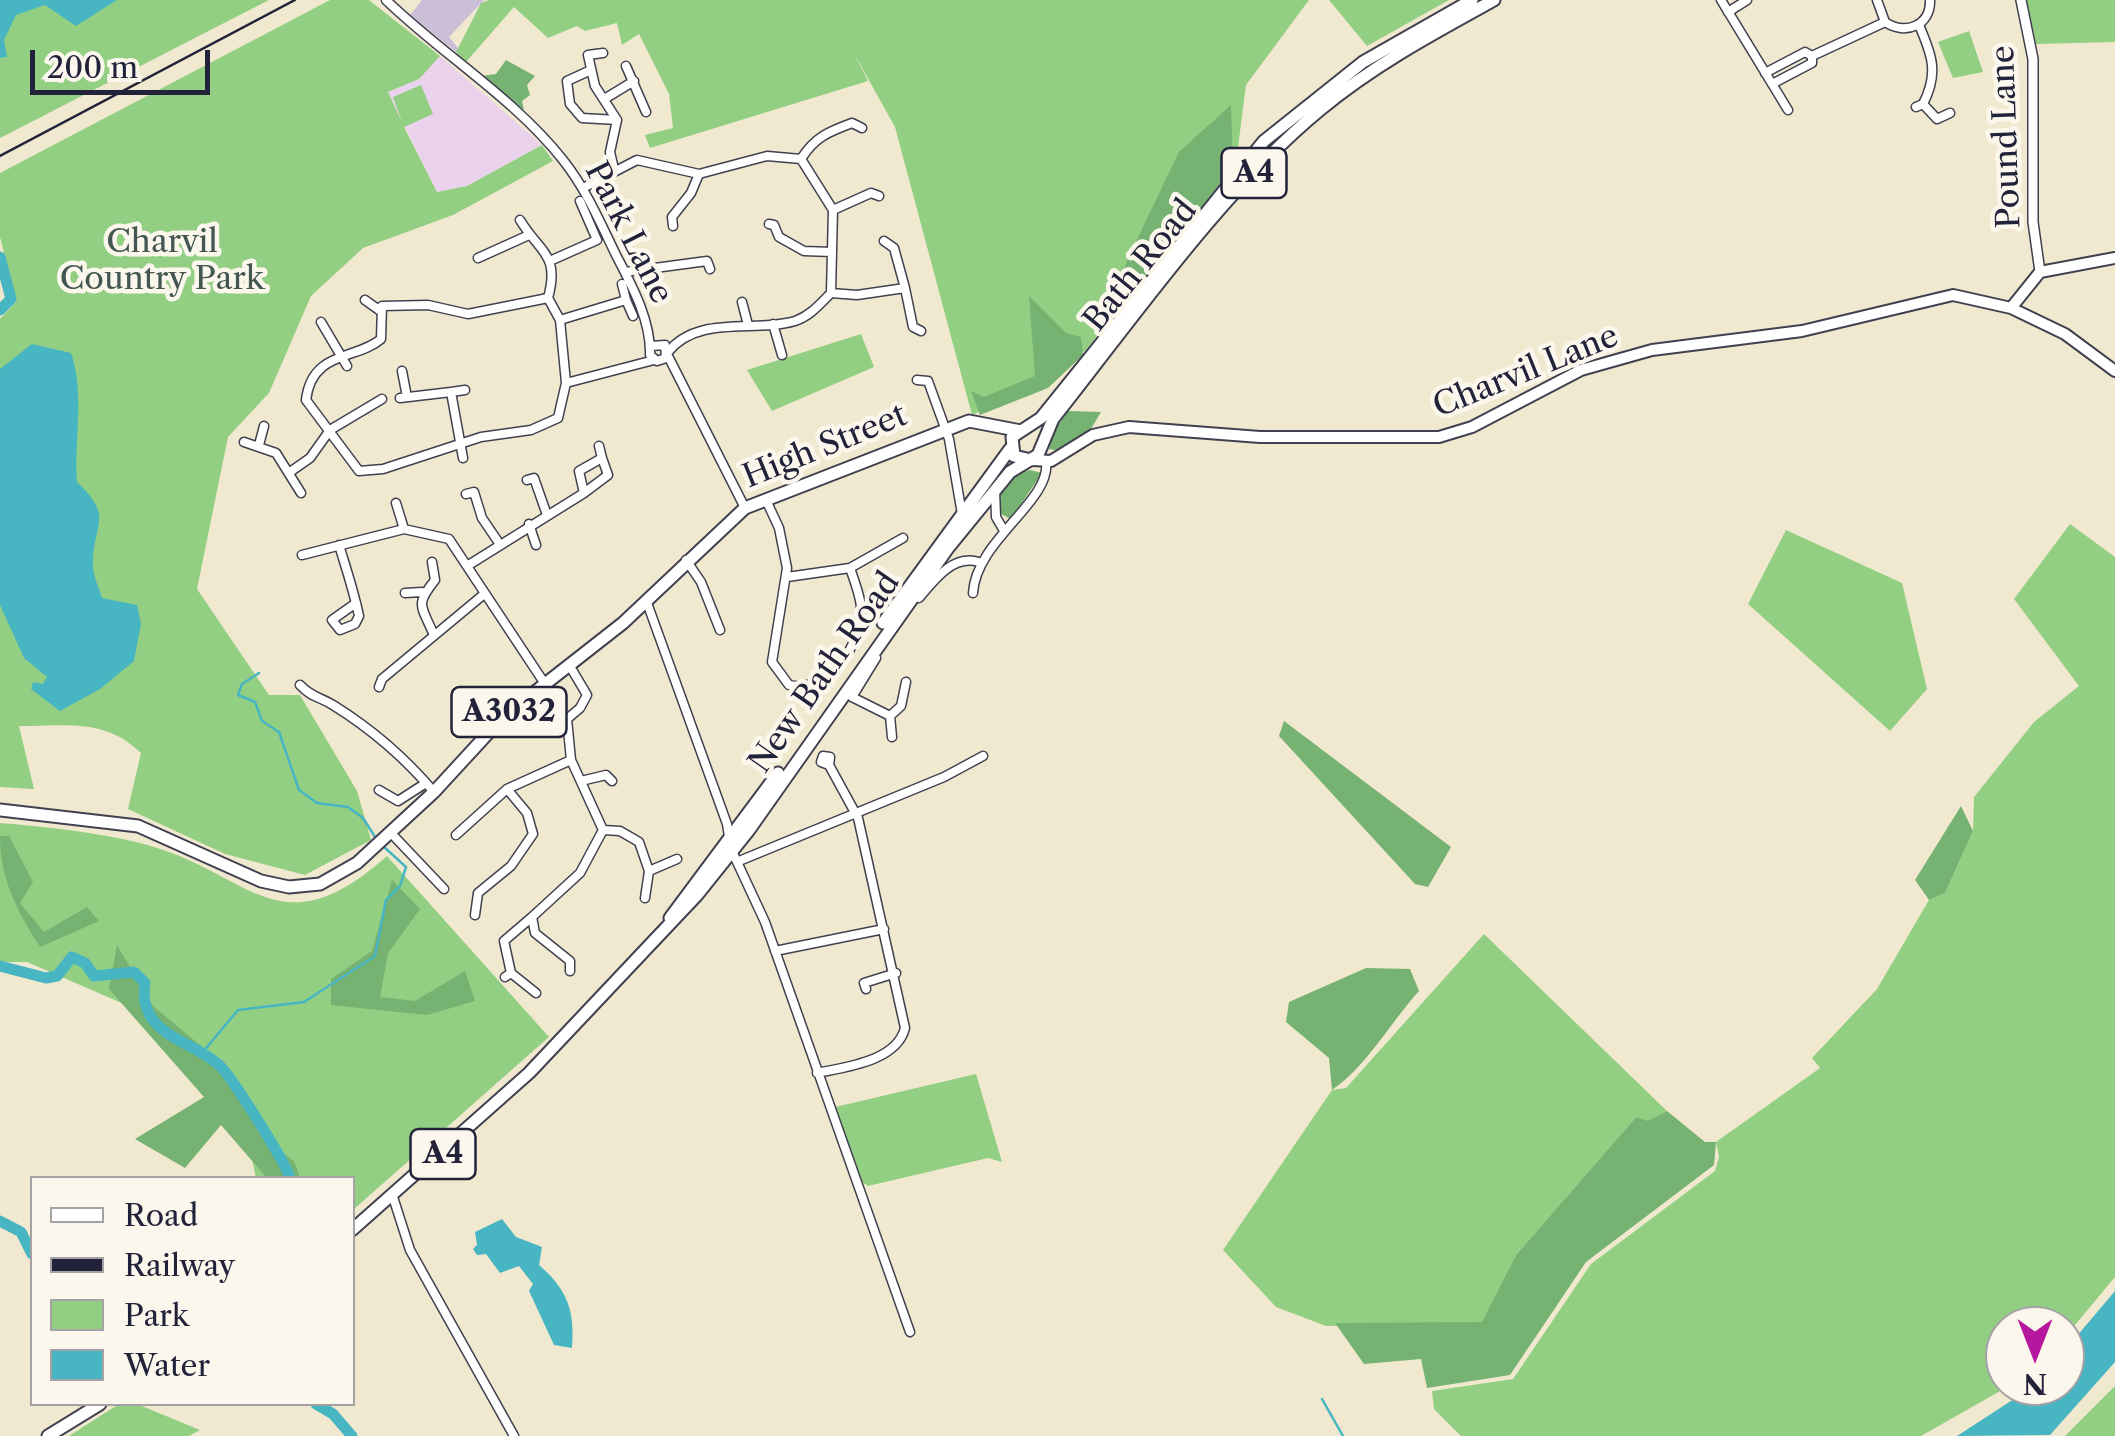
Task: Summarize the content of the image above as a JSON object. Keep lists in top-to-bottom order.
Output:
{
  "streets": {
    "main road": [
      "A4",
      "Bath Road",
      "Charvil Lane",
      "High Street",
      "New Bath Road",
      "A3032"
    ],
    "street": ["Pound Lane", "Park Lane"]
  },
  "crossings": [
    ["Park Lane", "High Street"],
    ["Bath Road", "Charvil Lane"],
    ["Bath Road", "High Street"],
    ["Bath Road", "New Bath Road"],
    ["Charvil Lane", "High Street"],
    ["Charvil Lane", "New Bath Road"],
    ["High Street", "New Bath Road"],
    ["High Street", "A3032"]
  ],
  "parks": ["Charvil Country Park"],
  "legend": [
    "Road",
    "Railway",
    "Park",
    "Water"
  ],
  "scale_bar": "200 m",
  "north": "bottom"
}
